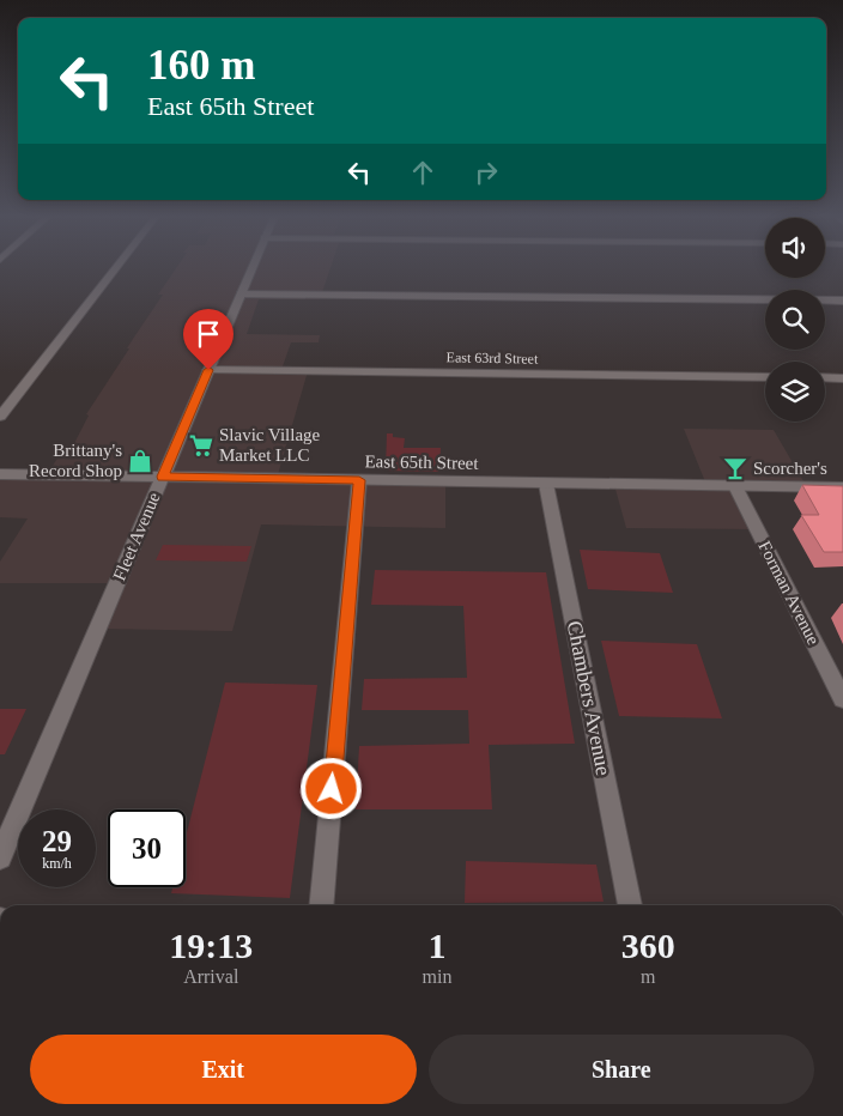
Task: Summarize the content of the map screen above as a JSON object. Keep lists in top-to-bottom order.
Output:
{
  "streets": {
    "street": [
      "East 63rd Street",
      "East 65th Street",
      "Fleet Avenue",
      "Forman Avenue",
      "Chambers Avenue"
    ]
  },
  "crossings": [
    ["East 63rd Street", "Fleet Avenue"],
    ["East 65th Street", "Fleet Avenue"],
    ["East 65th Street", "Forman Avenue"],
    ["East 65th Street", "Chambers Avenue"]
  ],
  "places": {
    "supermarket": ["Slavic Village Market LLC"],
    "shop": ["Brittany's Record Shop"],
    "bar": ["Scorcher's"]
  },
  "page": {
    "turn": ["160 m", "East 65th Street"],
    "speed": "29 km/h",
    "limit": "30",
    "eta": [
      "19:13",
      "Arrival",
      "1",
      "min",
      "360",
      "m"
    ],
    "buttons": ["Exit", "Share"]
  }
}
